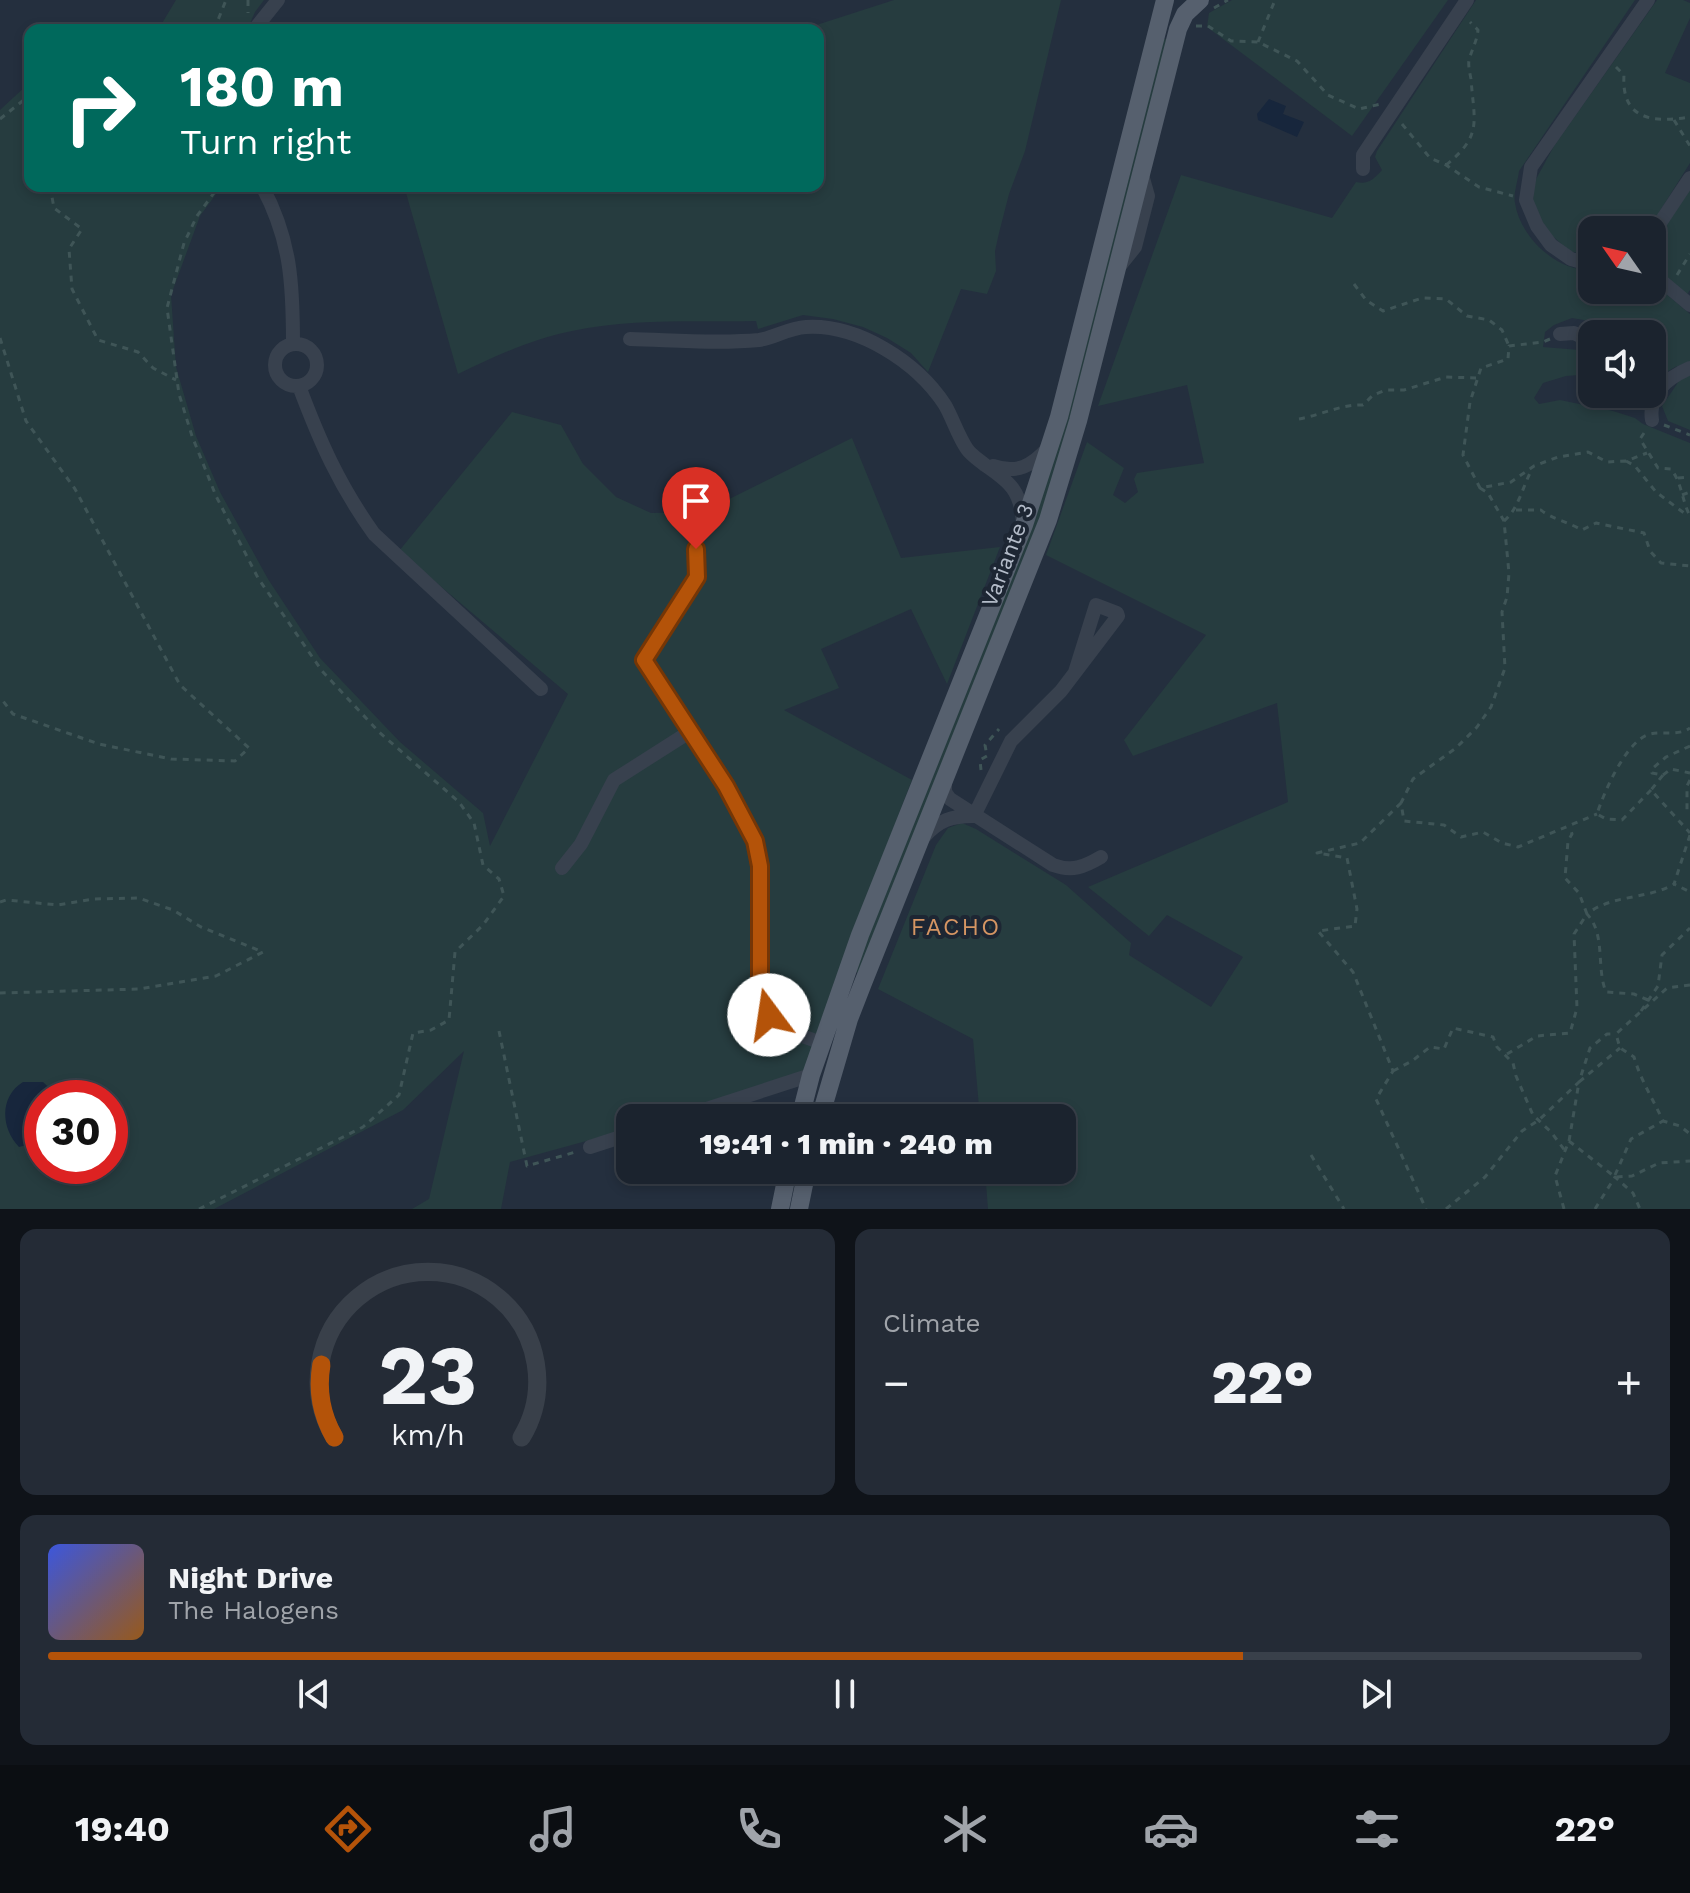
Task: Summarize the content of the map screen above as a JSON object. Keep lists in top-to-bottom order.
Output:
{
  "streets": {
    "main road": ["Variante 3"]
  },
  "districts": ["FACHO"],
  "north": "top left",
  "page": {
    "turn": ["180 m", "Turn right"],
    "limit": "30",
    "trip": "19:41 · 1 min · 240 m",
    "tile": "Climate",
    "heat": ["−", "22°", "+"],
    "song": ["Night Drive", "The Halogens"],
    "tabs": ["19:40", "22°"],
    "gauge": ["23", "km/h"]
  }
}
